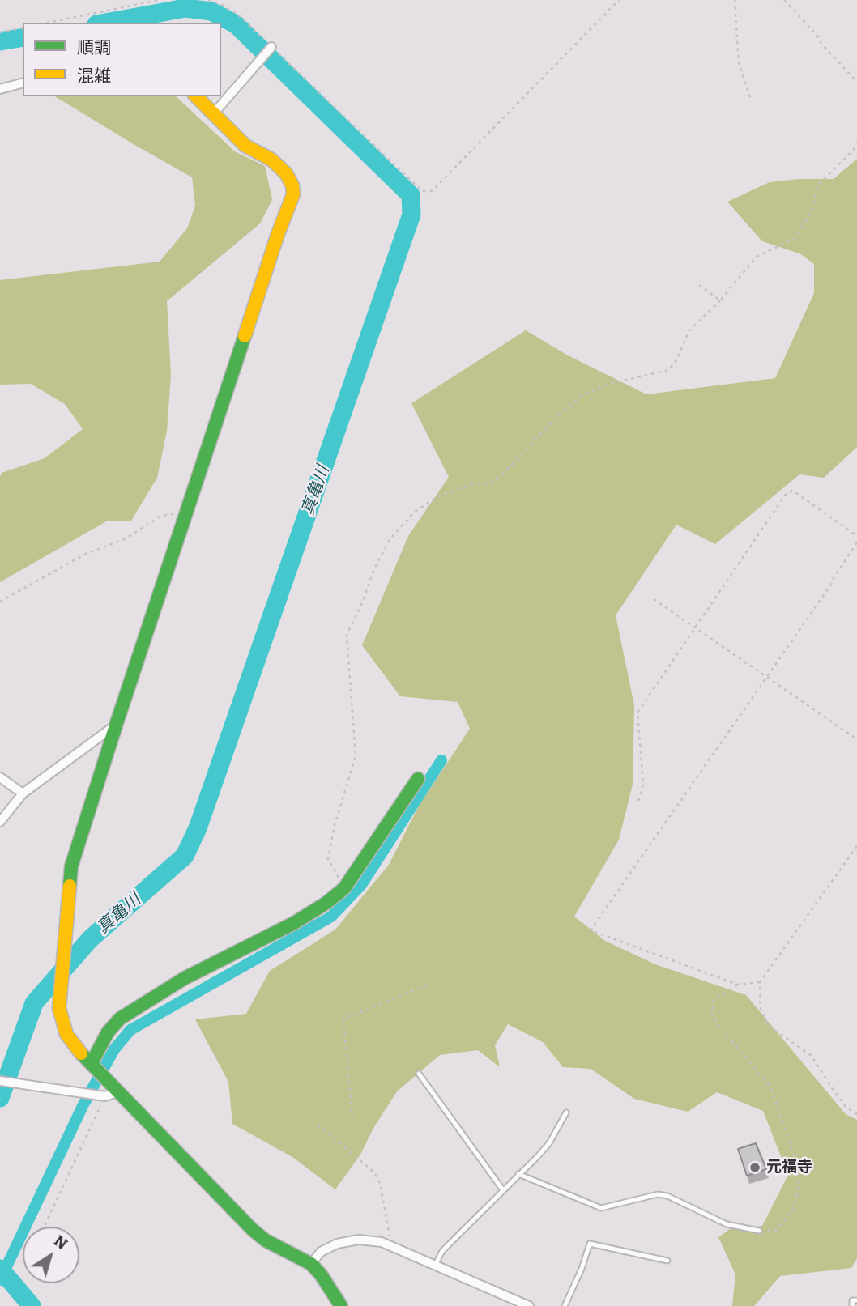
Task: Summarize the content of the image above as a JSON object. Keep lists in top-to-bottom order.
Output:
{
  "water": ["真亀川"],
  "places": ["元福寺"],
  "legend": ["順調", "混雑"],
  "north": "top right"
}
